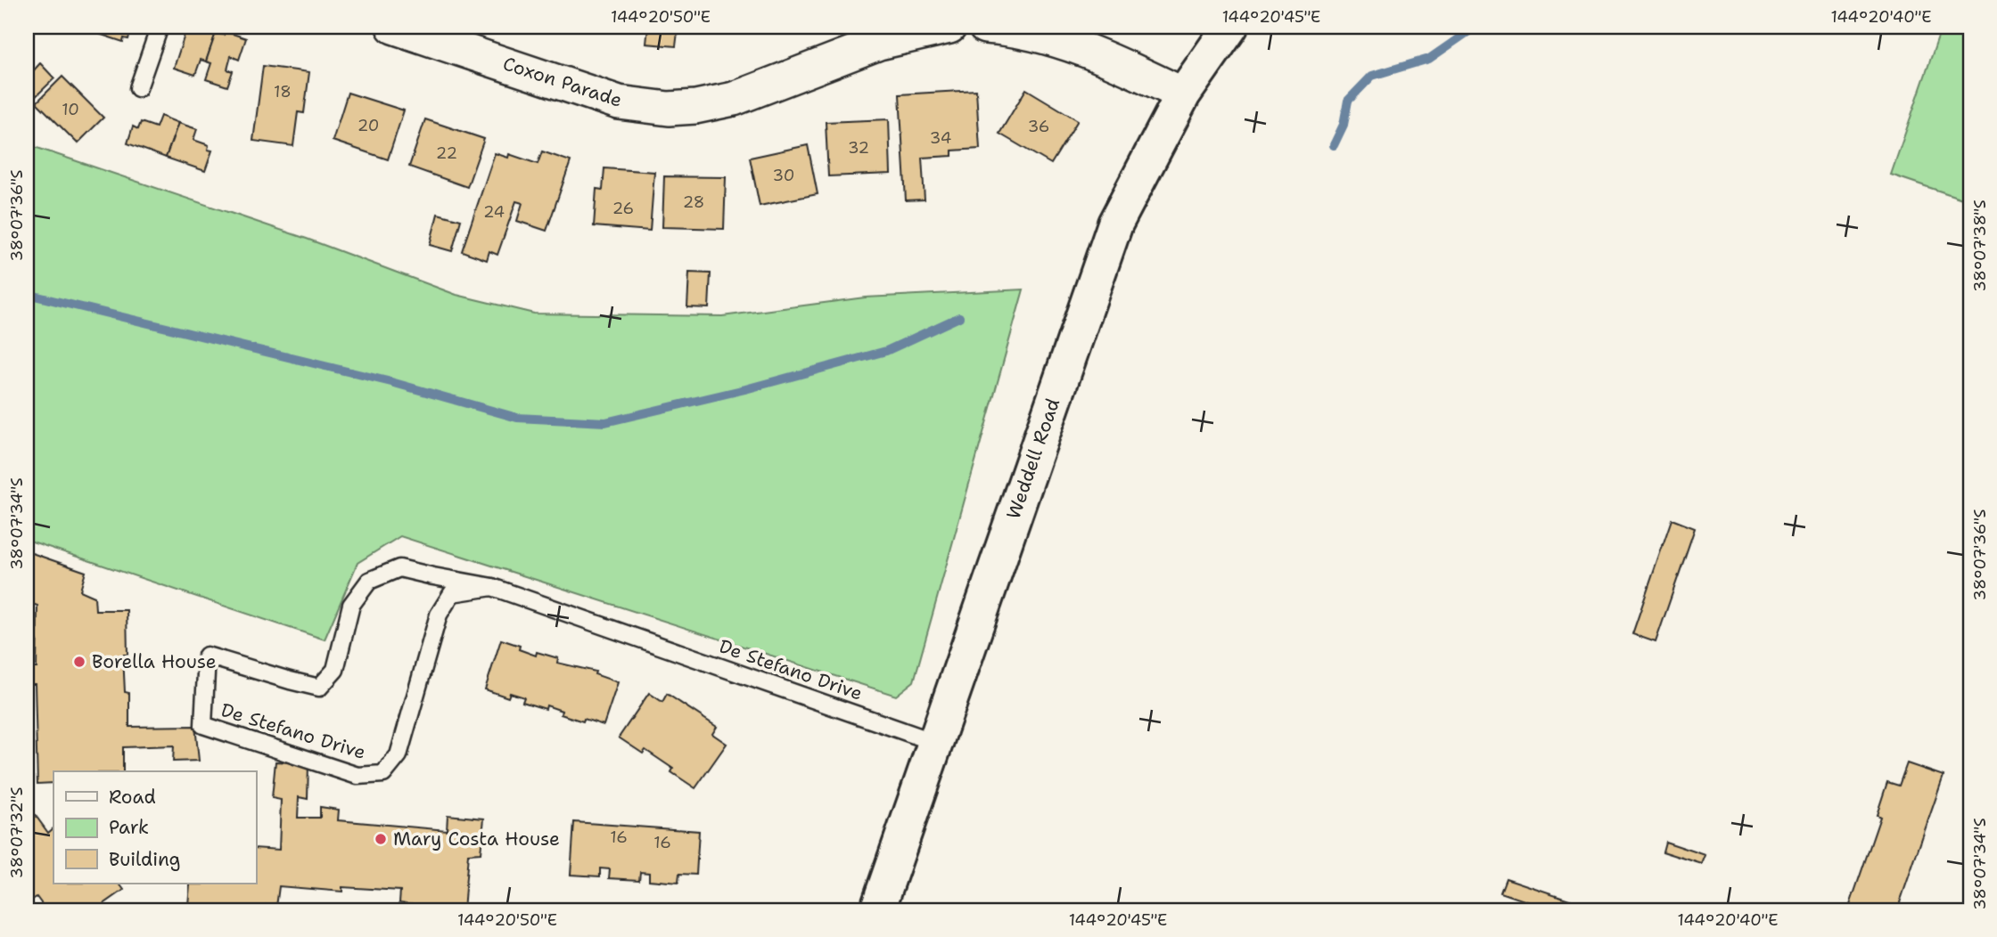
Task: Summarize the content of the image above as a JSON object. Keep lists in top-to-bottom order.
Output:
{
  "streets": {
    "street": ["Coxon Parade", "Weddell Road"],
    "lane": ["De Stefano Drive"]
  },
  "crossings": [
    ["Weddell Road", "De Stefano Drive"]
  ],
  "places": ["Borella House", "Mary Costa House"],
  "house_numbers": [
    "18",
    "10",
    "20",
    "36",
    "34",
    "32",
    "22",
    "30",
    "28",
    "26",
    "24",
    "16",
    "16"
  ],
  "legend": ["Road", "Park", "Building"],
  "coordinates": [
    "144°20'50\"E",
    "144°20'45\"E",
    "144°20'40\"E",
    "38°07'36\"S",
    "38°07'38\"S",
    "38°07'34\"S",
    "38°07'32\"S"
  ]
}
